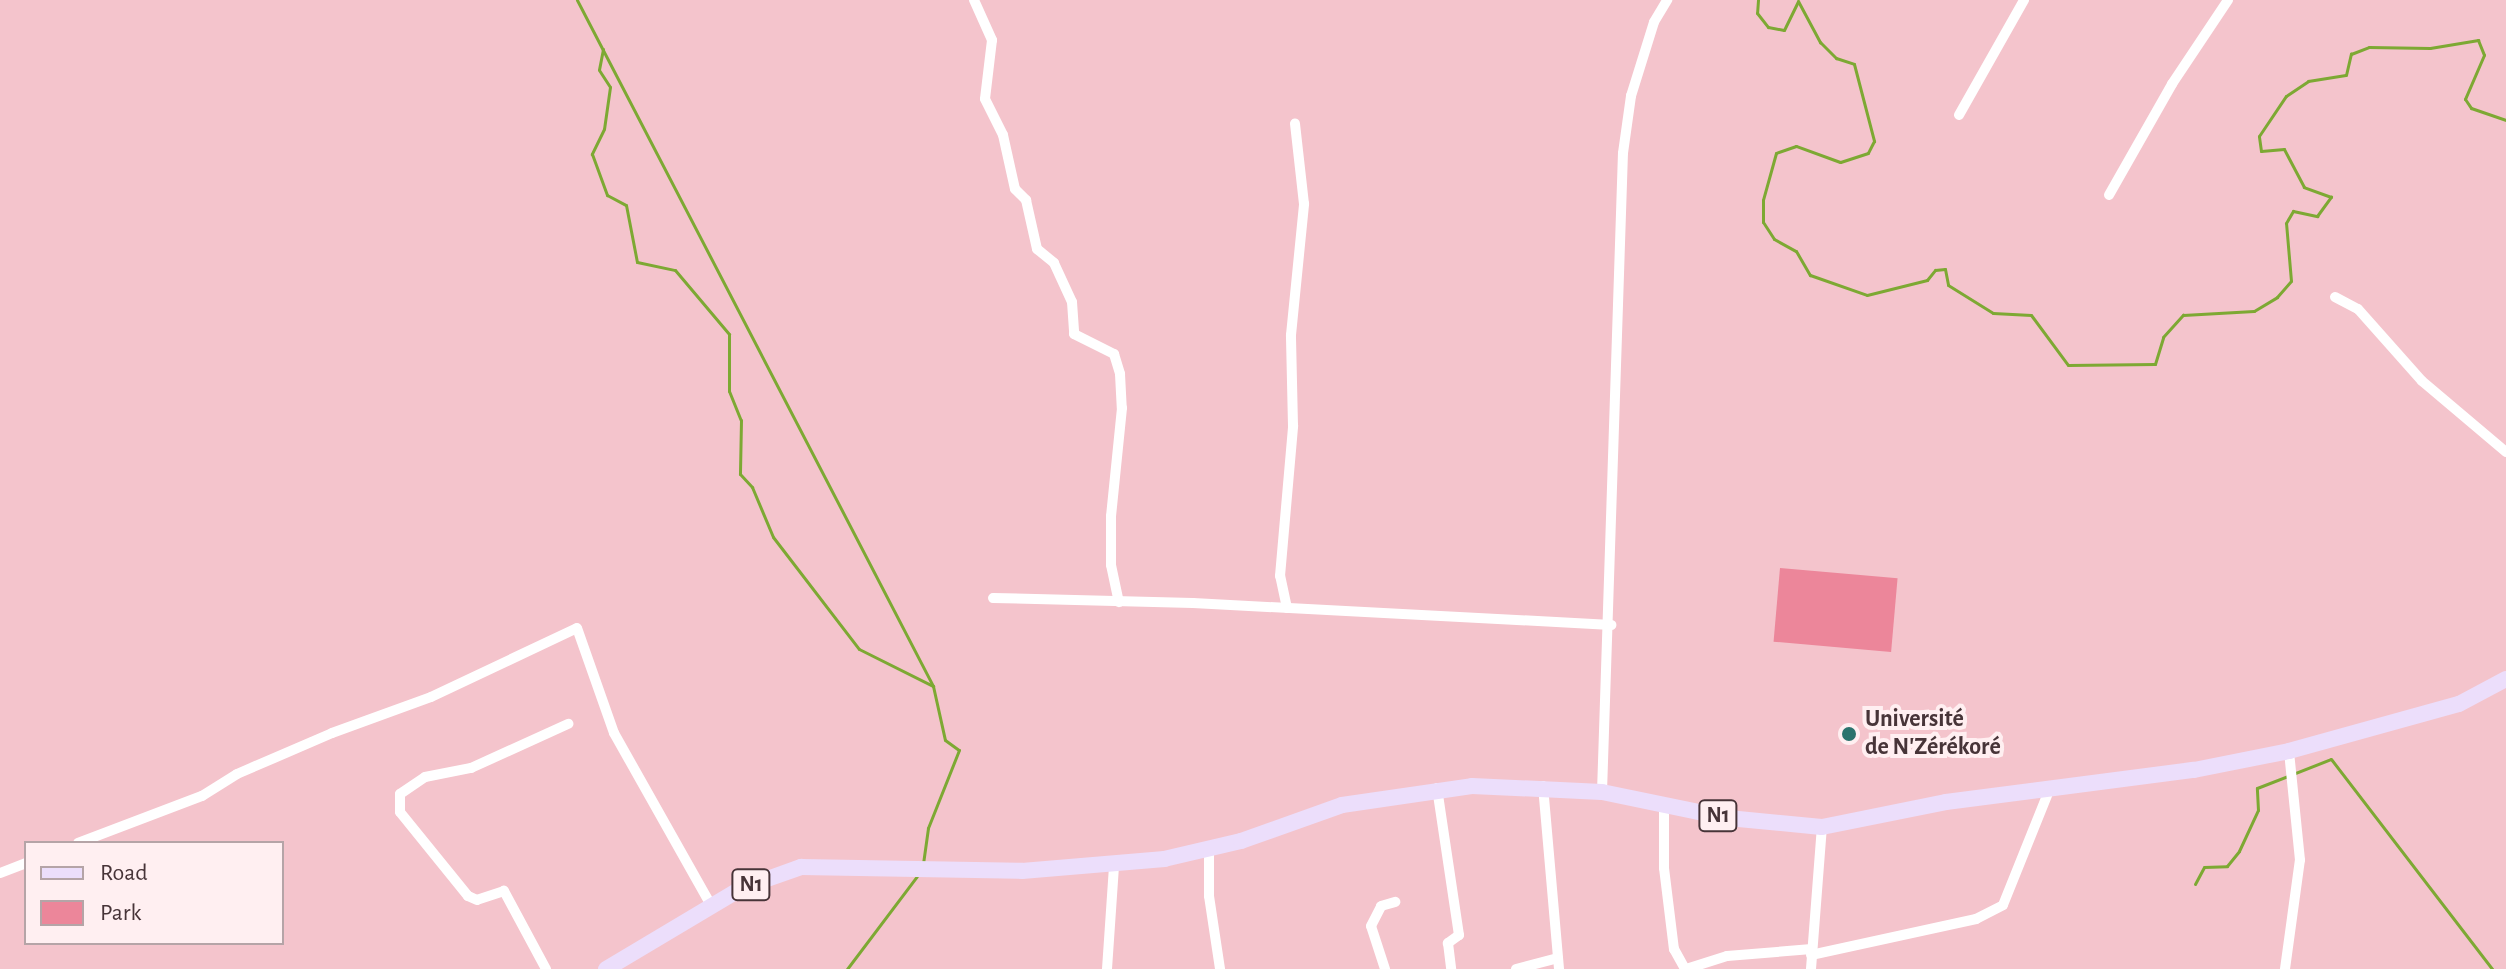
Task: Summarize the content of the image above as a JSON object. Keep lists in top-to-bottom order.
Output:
{
  "streets": {
    "main road": ["N1"]
  },
  "places": ["Université de N'Zérékoré"],
  "legend": ["Road", "Park"]
}
